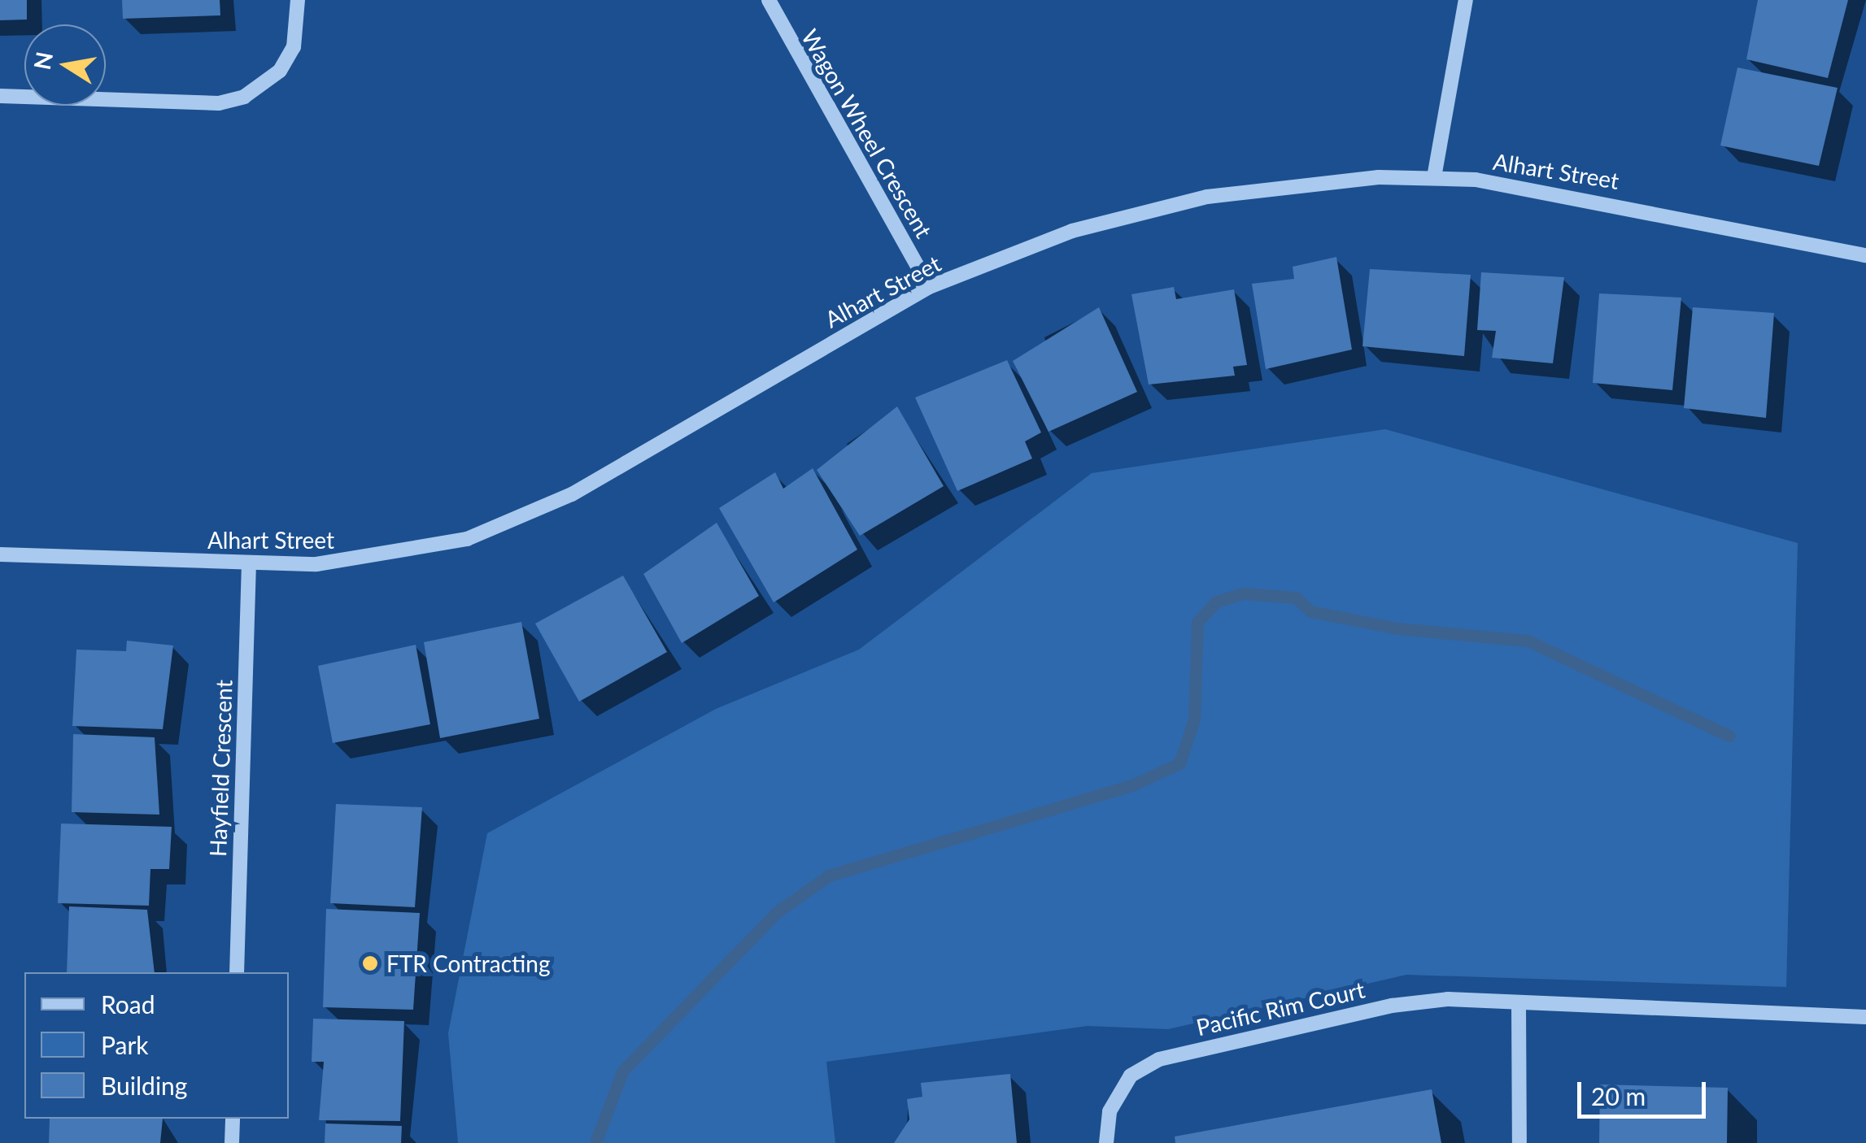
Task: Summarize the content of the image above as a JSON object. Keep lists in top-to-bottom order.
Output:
{
  "streets": {
    "street": [
      "Wagon Wheel Crescent",
      "Alhart Street",
      "Hayfield Crescent",
      "Pacific Rim Court"
    ]
  },
  "crossings": [
    ["Wagon Wheel Crescent", "Alhart Street"],
    ["Alhart Street", "Hayfield Crescent"]
  ],
  "places": ["FTR Contracting"],
  "legend": ["Road", "Park", "Building"],
  "scale_bar": "20 m",
  "north": "left"
}
